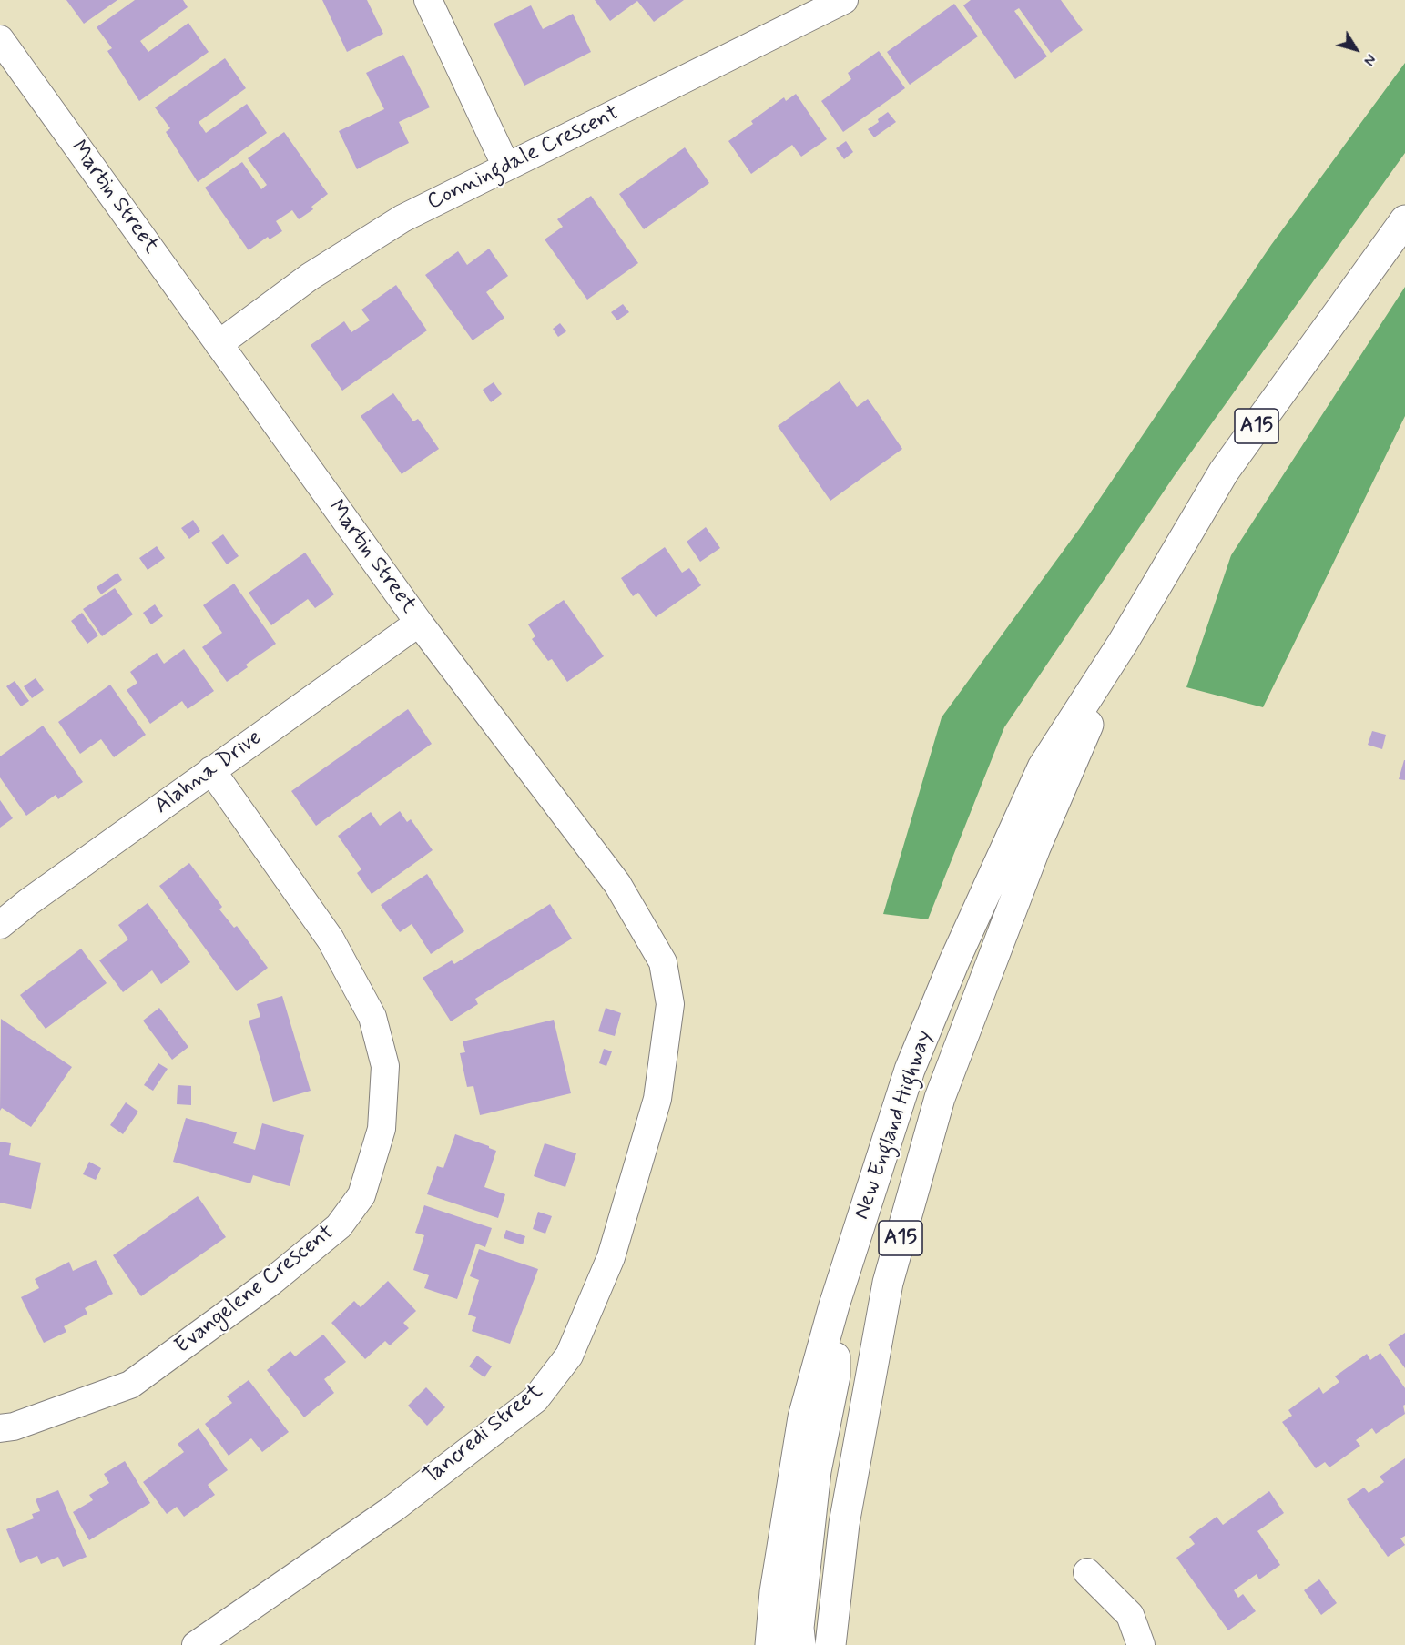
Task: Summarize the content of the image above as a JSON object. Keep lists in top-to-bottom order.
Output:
{
  "streets": {
    "highway": ["A15", "New England Highway"],
    "street": [
      "Conningdale Crescent",
      "Martin Street",
      "Alahna Drive",
      "Evangelene Crescent",
      "Tancredi Street"
    ]
  },
  "crossings": [
    ["Conningdale Crescent", "Martin Street"],
    ["Martin Street", "Alahna Drive"],
    ["Martin Street", "Tancredi Street"],
    ["Alahna Drive", "Evangelene Crescent"]
  ],
  "north": "bottom right"
}
